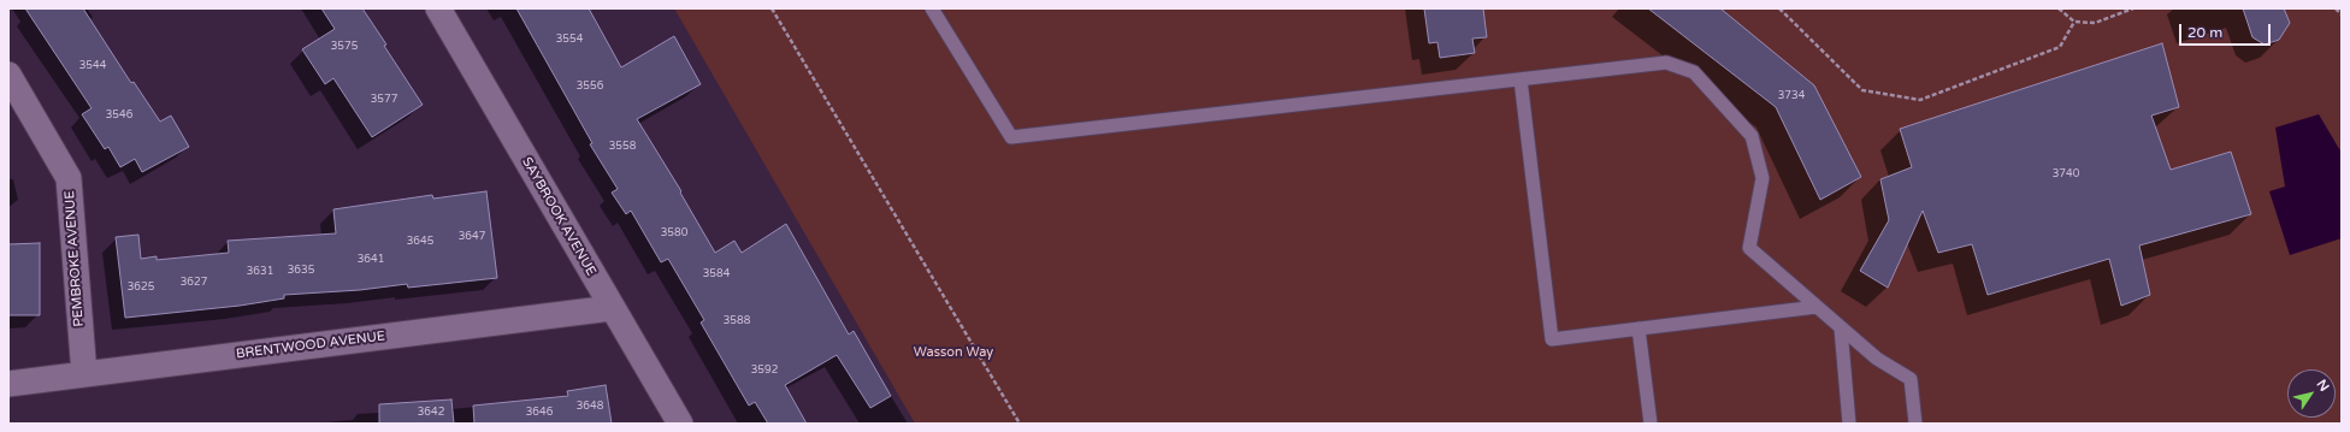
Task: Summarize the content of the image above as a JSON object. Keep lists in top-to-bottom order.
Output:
{
  "streets": {
    "street": ["SAYBROOK AVENUE", "PEMBROKE AVENUE", "BRENTWOOD AVENUE"]
  },
  "crossings": [
    ["SAYBROOK AVENUE", "BRENTWOOD AVENUE"],
    ["PEMBROKE AVENUE", "BRENTWOOD AVENUE"]
  ],
  "parks": ["Wasson Way"],
  "house_numbers": [
    "3554",
    "3575",
    "3544",
    "3556",
    "3734",
    "3577",
    "3546",
    "3558",
    "3740",
    "3580",
    "3647",
    "3645",
    "3641",
    "3635",
    "3631",
    "3584",
    "3627",
    "3625",
    "3588",
    "3592",
    "3648",
    "3642",
    "3646"
  ],
  "scale_bar": "20 m",
  "north": "top right"
}
